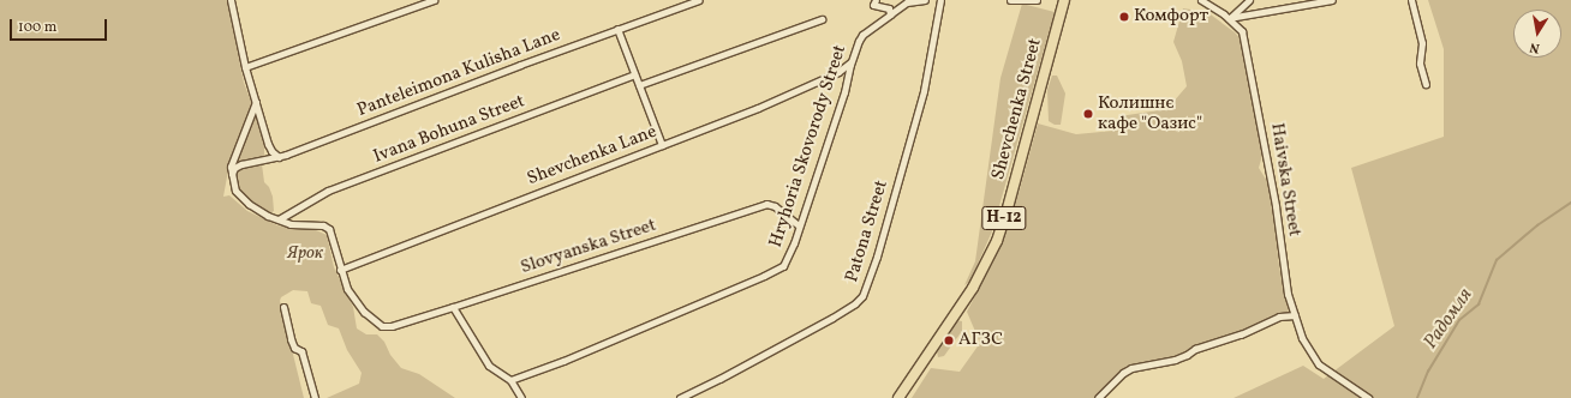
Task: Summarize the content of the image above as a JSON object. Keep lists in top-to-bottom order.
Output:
{
  "streets": {
    "main road": ["Shevchenka Street", "Н-12"],
    "street": [
      "Panteleimona Kulisha Lane",
      "Ivana Bohuna Street",
      "Hryhoria Skovorody Street",
      "Shevchenka Lane",
      "Haivska Street",
      "Patona Street",
      "Slovyanska Street"
    ]
  },
  "crossings": [
    ["Hryhoria Skovorody Street", "Shevchenka Lane"],
    ["Hryhoria Skovorody Street", "Slovyanska Street"],
    ["Shevchenka Lane", "Slovyanska Street"]
  ],
  "water": ["Радомля"],
  "parks": ["Ярок"],
  "places": ["Комфорт", "Колишнє кафе \"Оазис\"", "АГЗС"],
  "scale_bar": "100 m",
  "north": "bottom"
}
